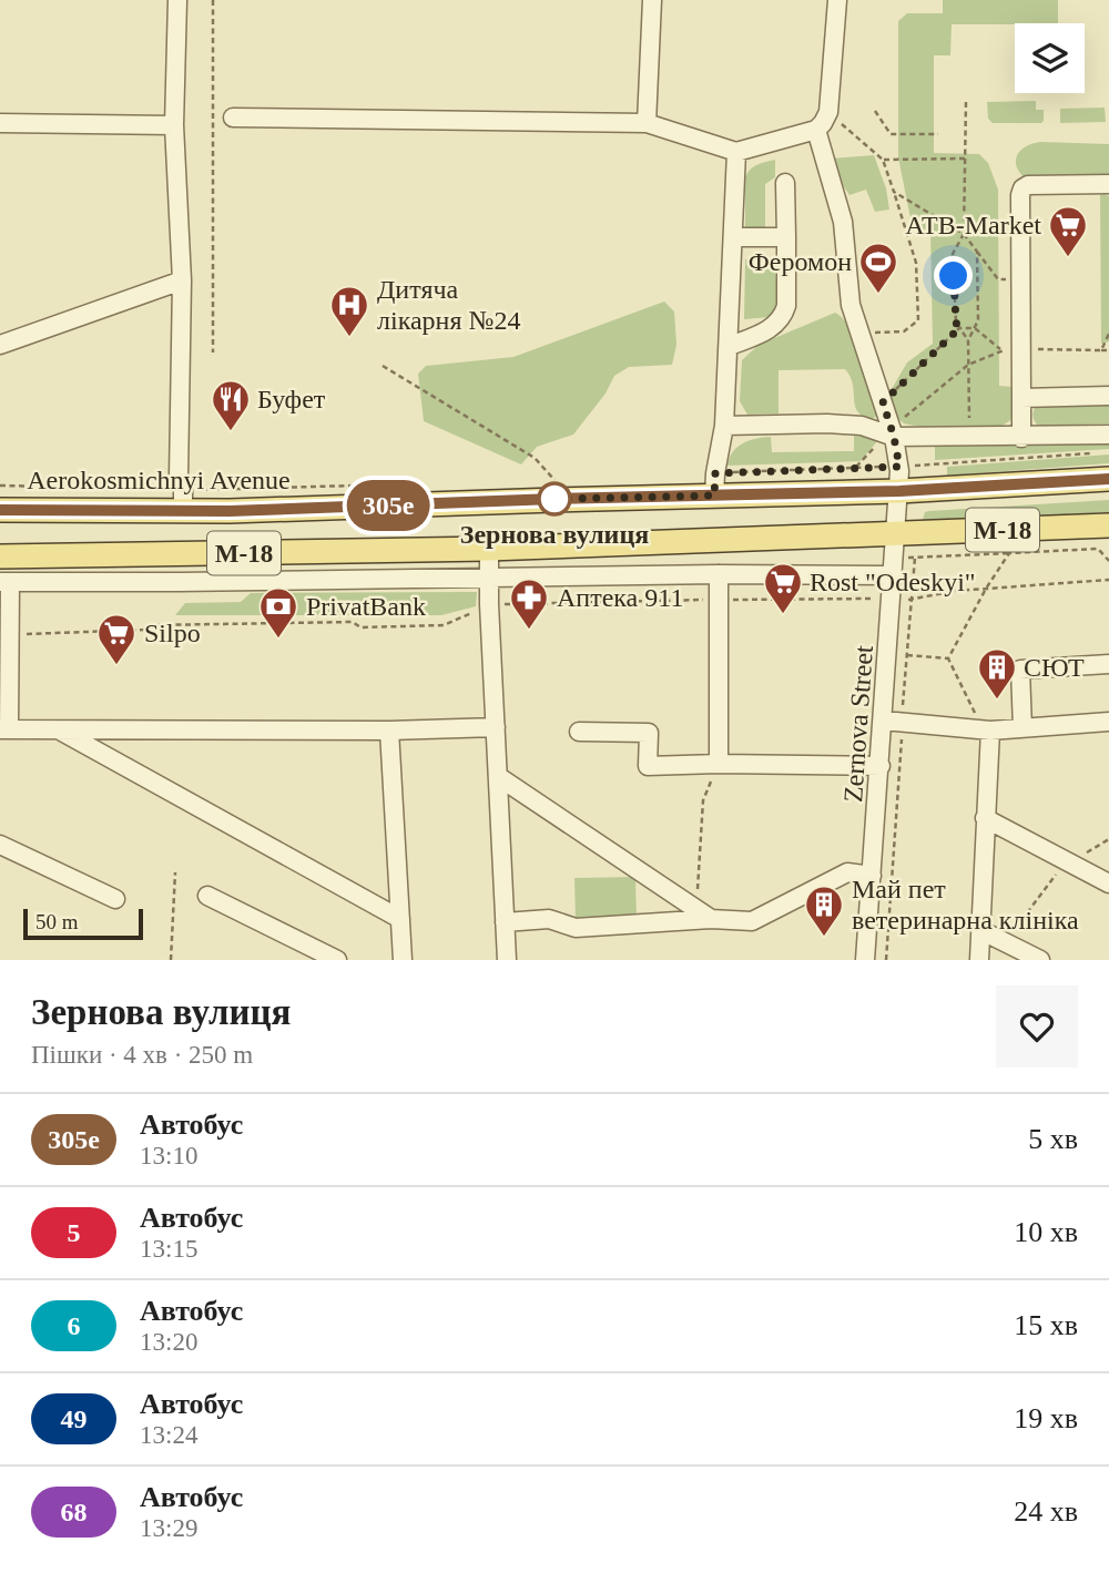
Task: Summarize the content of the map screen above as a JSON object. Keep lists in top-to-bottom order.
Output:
{
  "streets": {
    "main road": ["Aerokosmichnyi Avenue", "М-18"],
    "street": ["Zernova Street"]
  },
  "crossings": [
    ["Aerokosmichnyi Avenue", "Zernova Street"],
    ["М-18", "Zernova Street"]
  ],
  "places": {
    "supermarket": ["ATB-Market", "Rost \"Odeskyi\"", "Silpo"],
    "sports": ["Феромон"],
    "hospital": ["Дитяча лікарня №24"],
    "restaurant": ["Буфет"],
    "other": ["Зернова вулиця"],
    "pharmacy": ["Аптека 911"],
    "bank": ["PrivatBank"],
    "building": ["СЮТ", "Май пет ветеринарна клініка"]
  },
  "lines": ["bus line 305e"],
  "scale_bar": "50 m",
  "page": {
    "on_map": "305e",
    "scale": "50 m",
    "heading": ["Зернова вулиця", "Пішки · 4 хв · 250 m"],
    "list": [
      {
        "mark": "305e",
        "name": "Автобус",
        "note": "13:10",
        "value": "5 хв"
      },
      {
        "mark": "5",
        "name": "Автобус",
        "note": "13:15",
        "value": "10 хв"
      },
      {
        "mark": "6",
        "name": "Автобус",
        "note": "13:20",
        "value": "15 хв"
      },
      {
        "mark": "49",
        "name": "Автобус",
        "note": "13:24",
        "value": "19 хв"
      },
      {
        "mark": "68",
        "name": "Автобус",
        "note": "13:29",
        "value": "24 хв"
      }
    ]
  }
}
